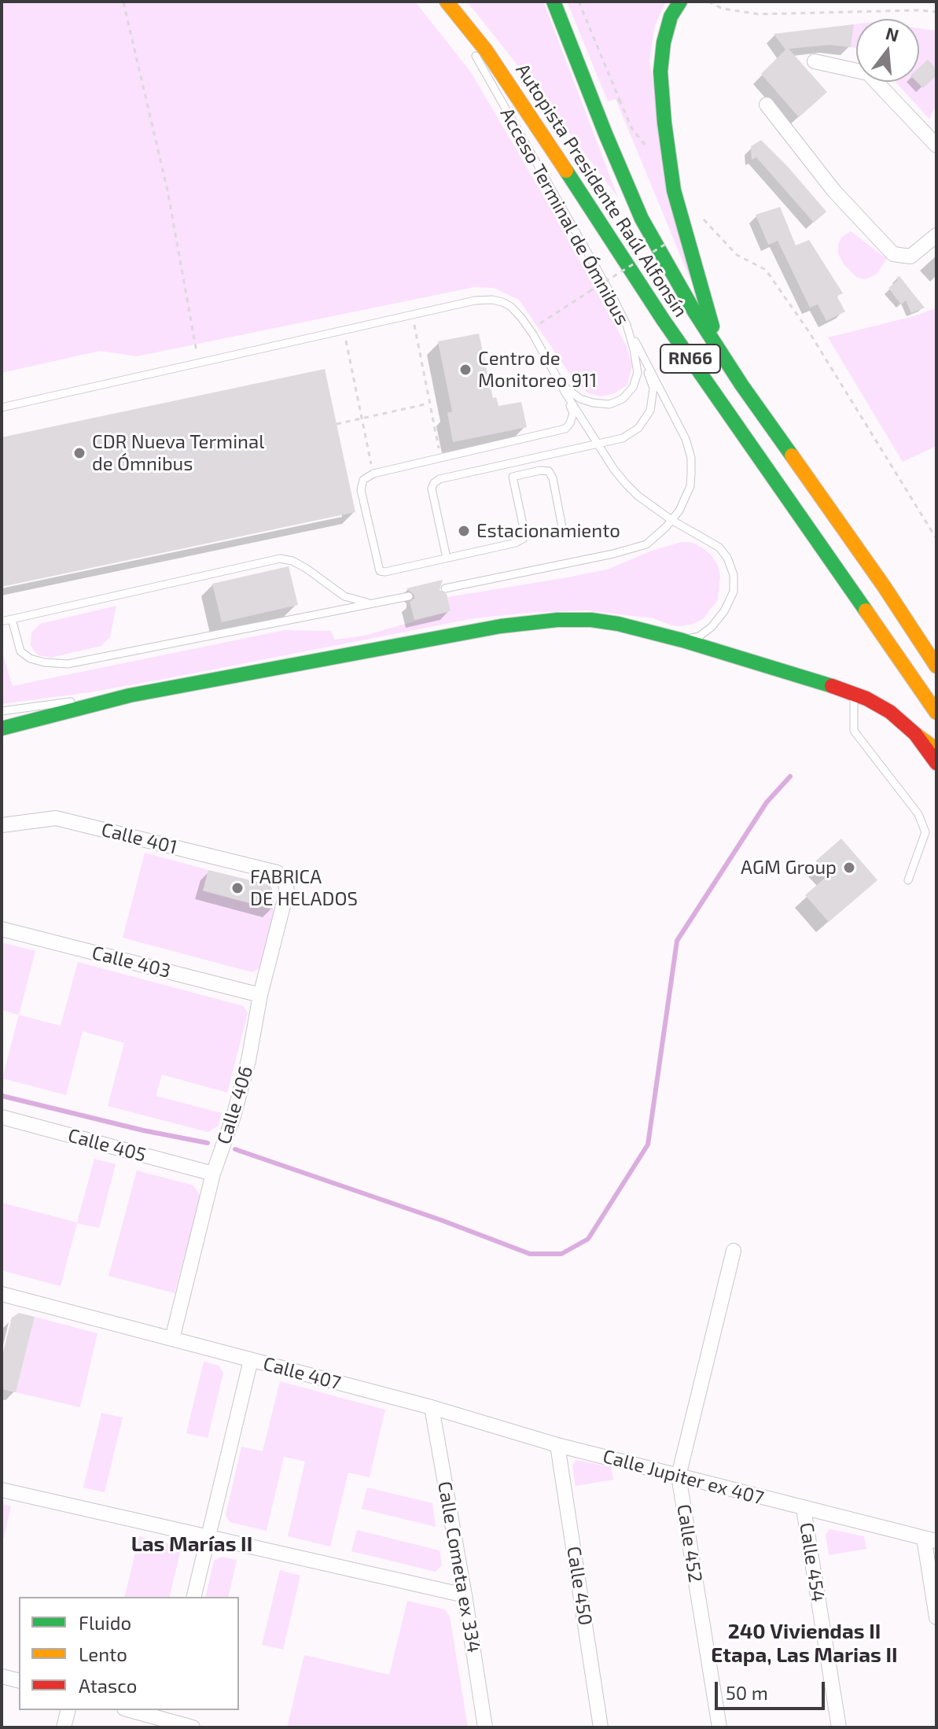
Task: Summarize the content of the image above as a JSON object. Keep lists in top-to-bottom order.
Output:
{
  "streets": {
    "main road": ["Autopista Presidente Raúl Alfonsín", "RN66"],
    "street": [
      "Calle 401",
      "Calle 403",
      "Calle 406",
      "Calle 405",
      "Calle 407",
      "Calle Jupiter ex 407",
      "Calle 452",
      "Calle 454",
      "Calle Cometa ex 334",
      "Calle 450"
    ],
    "lane": ["Acceso Terminal de Ómnibus"]
  },
  "crossings": [
    ["Autopista Presidente Raúl Alfonsín", "Acceso Terminal de Ómnibus"],
    ["Calle 401", "Calle 406"],
    ["Calle 403", "Calle 406"],
    ["Calle 406", "Calle 405"],
    ["Calle 406", "Calle 407"],
    ["Calle 407", "Calle Jupiter ex 407"],
    ["Calle 407", "Calle Cometa ex 334"],
    ["Calle Jupiter ex 407", "Calle 452"],
    ["Calle Jupiter ex 407", "Calle 454"],
    ["Calle Jupiter ex 407", "Calle Cometa ex 334"],
    ["Calle Jupiter ex 407", "Calle 450"]
  ],
  "districts": ["Las Marías II", "240 Viviendas II Etapa, Las Marias II"],
  "places": [
    "Centro de Monitoreo 911",
    "CDR Nueva Terminal de Ómnibus",
    "Estacionamiento",
    "AGM Group",
    "FABRICA DE HELADOS"
  ],
  "legend": ["Fluido", "Lento", "Atasco"],
  "scale_bar": "50 m",
  "north": "top"
}
